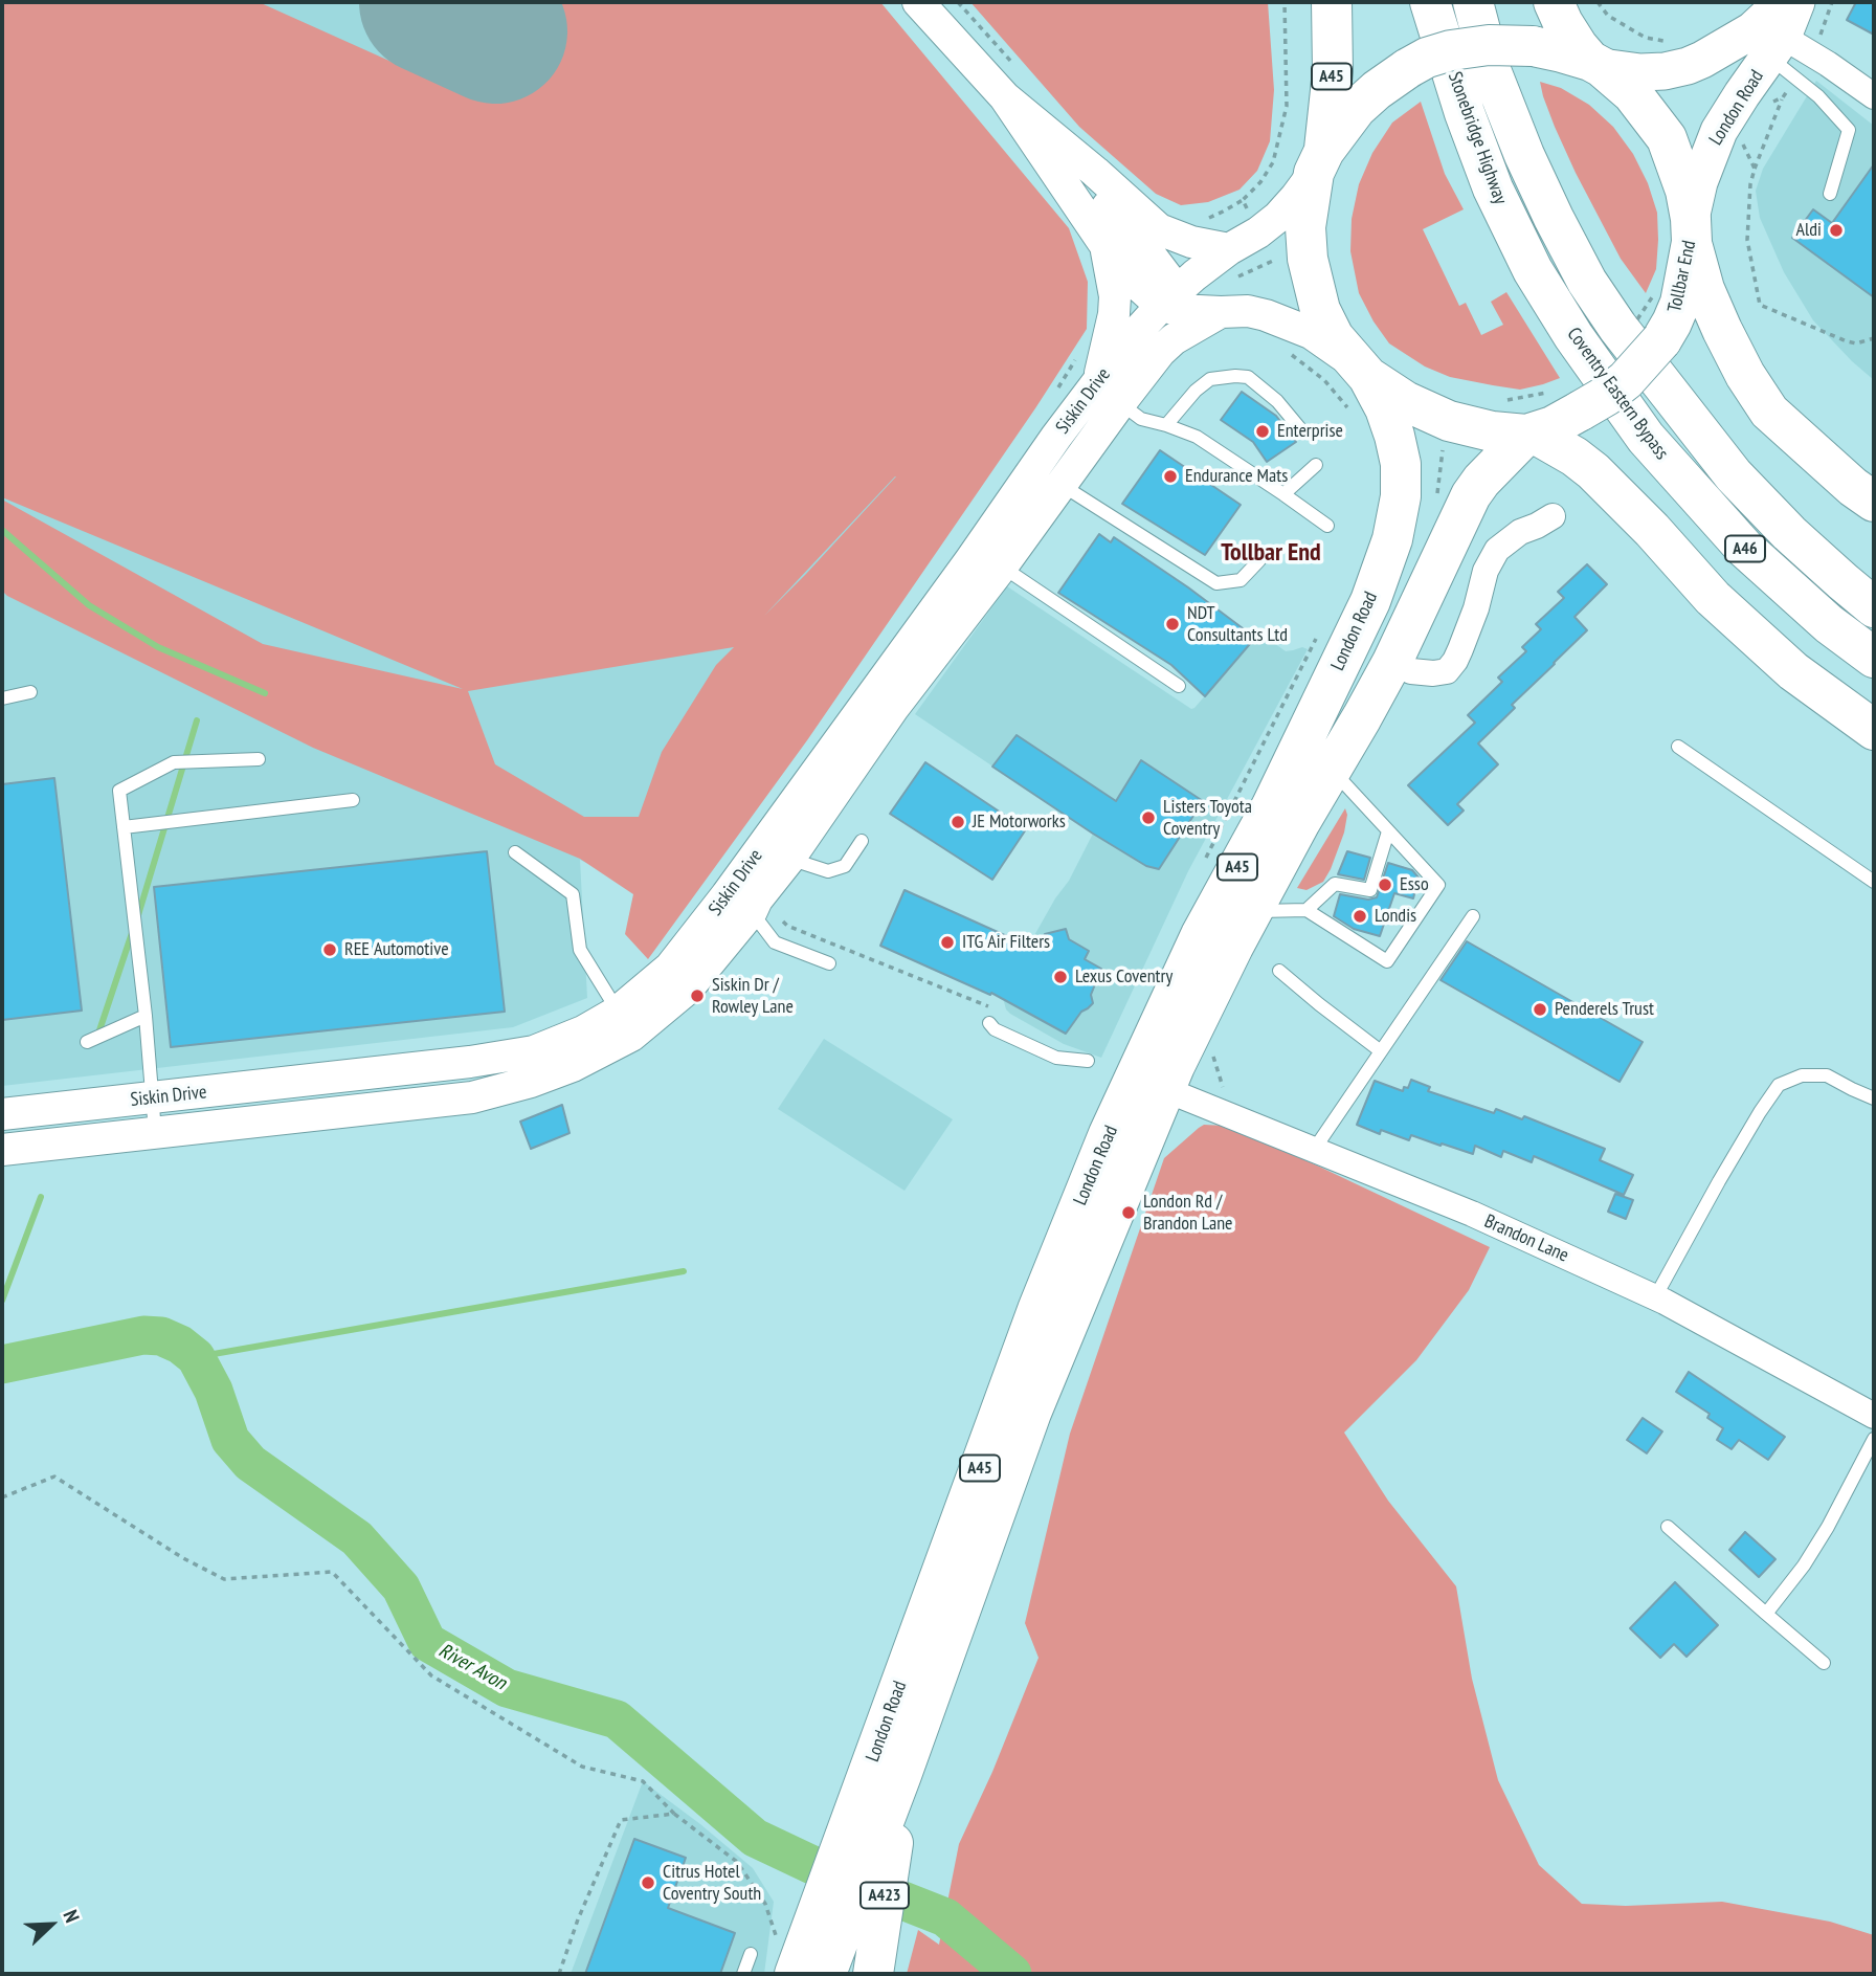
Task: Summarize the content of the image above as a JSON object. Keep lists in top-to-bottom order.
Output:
{
  "streets": {
    "highway": [
      "A45",
      "London Road",
      "Stonebridge Highway",
      "Tollbar End",
      "Coventry Eastern Bypass",
      "A46",
      "A423"
    ],
    "street": ["Siskin Drive", "Brandon Lane"]
  },
  "crossings": [
    ["A45", "Tollbar End"],
    ["A45", "Siskin Drive"],
    ["London Road", "Tollbar End"],
    ["London Road", "Siskin Drive"],
    ["London Road", "Brandon Lane"],
    ["London Road", "A423"],
    ["Stonebridge Highway", "Coventry Eastern Bypass"],
    ["Tollbar End", "Siskin Drive"]
  ],
  "districts": ["Tollbar End"],
  "water": ["River Avon"],
  "places": [
    "Aldi",
    "Enterprise",
    "Endurance Mats",
    "NDT Consultants Ltd",
    "Listers Toyota Coventry",
    "JE Motorworks",
    "Esso",
    "Londis",
    "ITG Air Filters",
    "REE Automotive",
    "Lexus Coventry",
    "Siskin Dr / Rowley Lane",
    "Penderels Trust",
    "London Rd / Brandon Lane",
    "Citrus Hotel Coventry South"
  ],
  "north": "top right"
}
